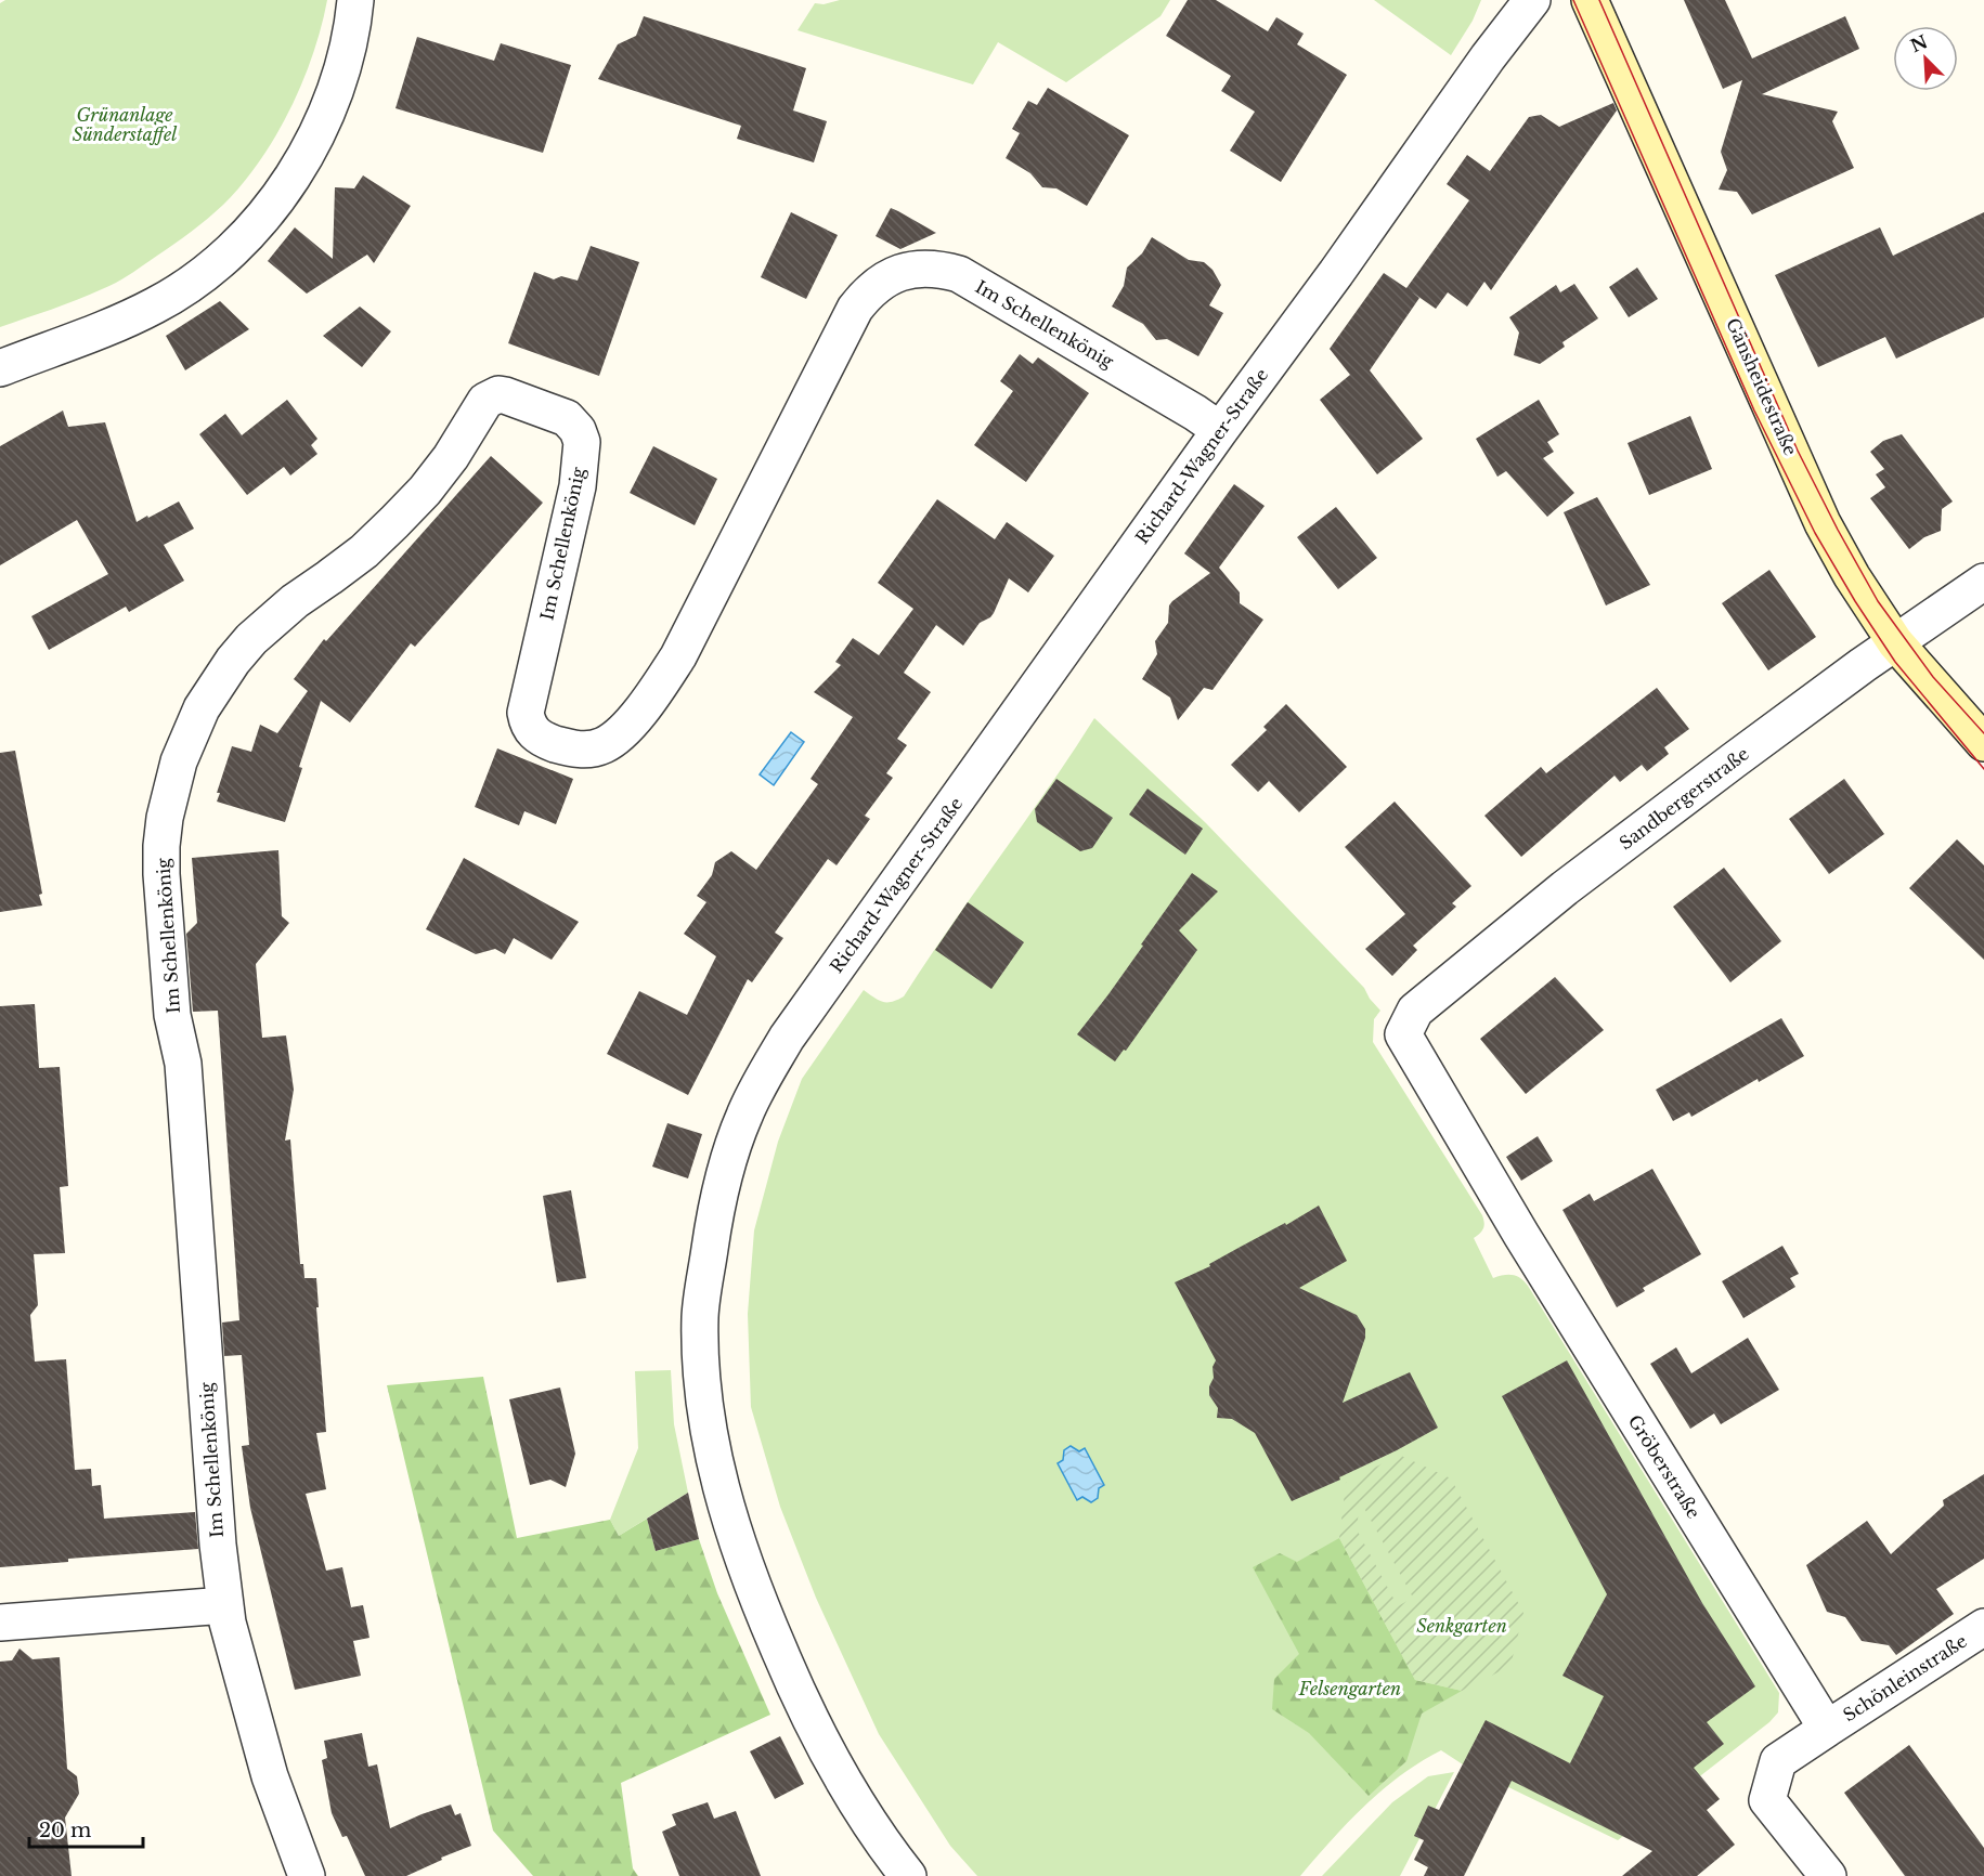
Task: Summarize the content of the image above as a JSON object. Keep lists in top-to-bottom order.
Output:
{
  "streets": {
    "street": [
      "Im Schellenkönig",
      "Gänsheidestraße",
      "Richard-Wagner-Straße",
      "Sandbergerstraße",
      "Gröberstraße",
      "Schönleinstraße"
    ]
  },
  "crossings": [
    ["Im Schellenkönig", "Richard-Wagner-Straße"],
    ["Gänsheidestraße", "Sandbergerstraße"],
    ["Sandbergerstraße", "Gröberstraße"],
    ["Gröberstraße", "Schönleinstraße"]
  ],
  "parks": ["Grünanlage Sünderstaffel", "Senkgarten", "Felsengarten"],
  "scale_bar": "20 m",
  "north": "top left"
}
